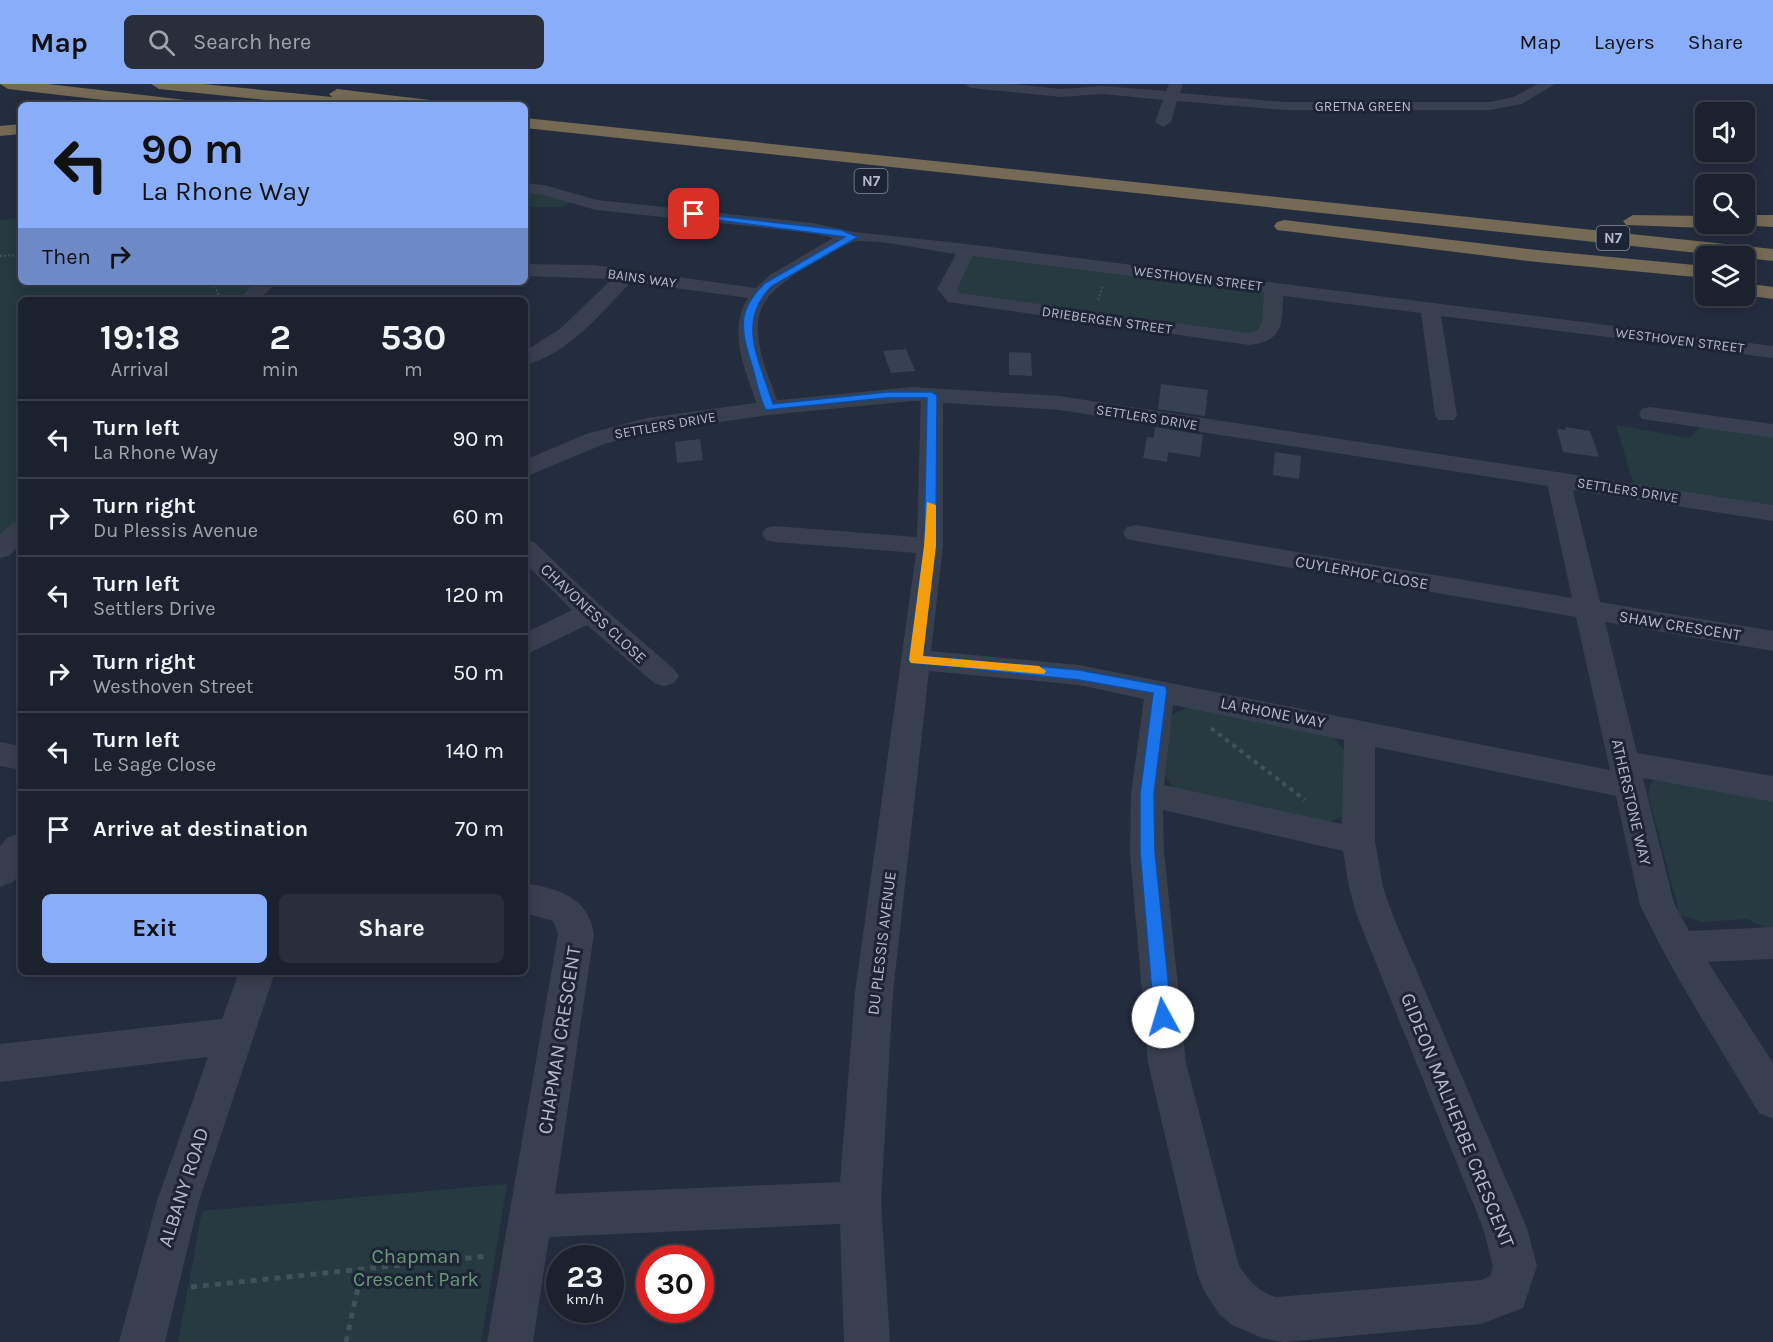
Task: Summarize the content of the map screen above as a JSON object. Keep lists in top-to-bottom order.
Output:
{
  "streets": {
    "highway": ["N7"],
    "street": [
      "GRETNA GREEN",
      "BAINS WAY",
      "WESTHOVEN STREET",
      "DRIEBERGEN STREET",
      "SETTLERS DRIVE",
      "CUYLERHOF CLOSE",
      "CHAVONESS CLOSE",
      "SHAW CRESCENT",
      "LA RHONE WAY",
      "ATHERSTONE WAY",
      "DU PLESSIS AVENUE",
      "CHAPMAN CRESCENT",
      "GIDEON MALHERBE CRESCENT",
      "ALBANY ROAD"
    ]
  },
  "crossings": [
    ["BAINS WAY", "WESTHOVEN STREET"],
    ["WESTHOVEN STREET", "DRIEBERGEN STREET"],
    ["WESTHOVEN STREET", "SETTLERS DRIVE"],
    ["SETTLERS DRIVE", "ATHERSTONE WAY"],
    ["SETTLERS DRIVE", "DU PLESSIS AVENUE"],
    ["CUYLERHOF CLOSE", "SHAW CRESCENT"],
    ["CUYLERHOF CLOSE", "ATHERSTONE WAY"],
    ["SHAW CRESCENT", "ATHERSTONE WAY"],
    ["LA RHONE WAY", "ATHERSTONE WAY"],
    ["LA RHONE WAY", "DU PLESSIS AVENUE"],
    ["LA RHONE WAY", "GIDEON MALHERBE CRESCENT"]
  ],
  "parks": ["Chapman Crescent Park"],
  "page": {
    "header": "Map",
    "search": "Search here",
    "nav": ["Map", "Layers", "Share"],
    "turn": ["90 m", "La Rhone Way"],
    "then": "Then",
    "eta": [
      "19:18",
      "Arrival",
      "2",
      "min",
      "530",
      "m"
    ],
    "list": [
      {
        "name": "Turn left",
        "note": "La Rhone Way",
        "value": "90 m"
      },
      {
        "name": "Turn right",
        "note": "Du Plessis Avenue",
        "value": "60 m"
      },
      {
        "name": "Turn left",
        "note": "Settlers Drive",
        "value": "120 m"
      },
      {
        "name": "Turn right",
        "note": "Westhoven Street",
        "value": "50 m"
      },
      {
        "name": "Turn left",
        "note": "Le Sage Close",
        "value": "140 m"
      },
      {
        "name": "Arrive at destination",
        "value": "70 m"
      }
    ],
    "buttons": ["Exit", "Share"],
    "speed": "23 km/h",
    "limit": "30"
  }
}
